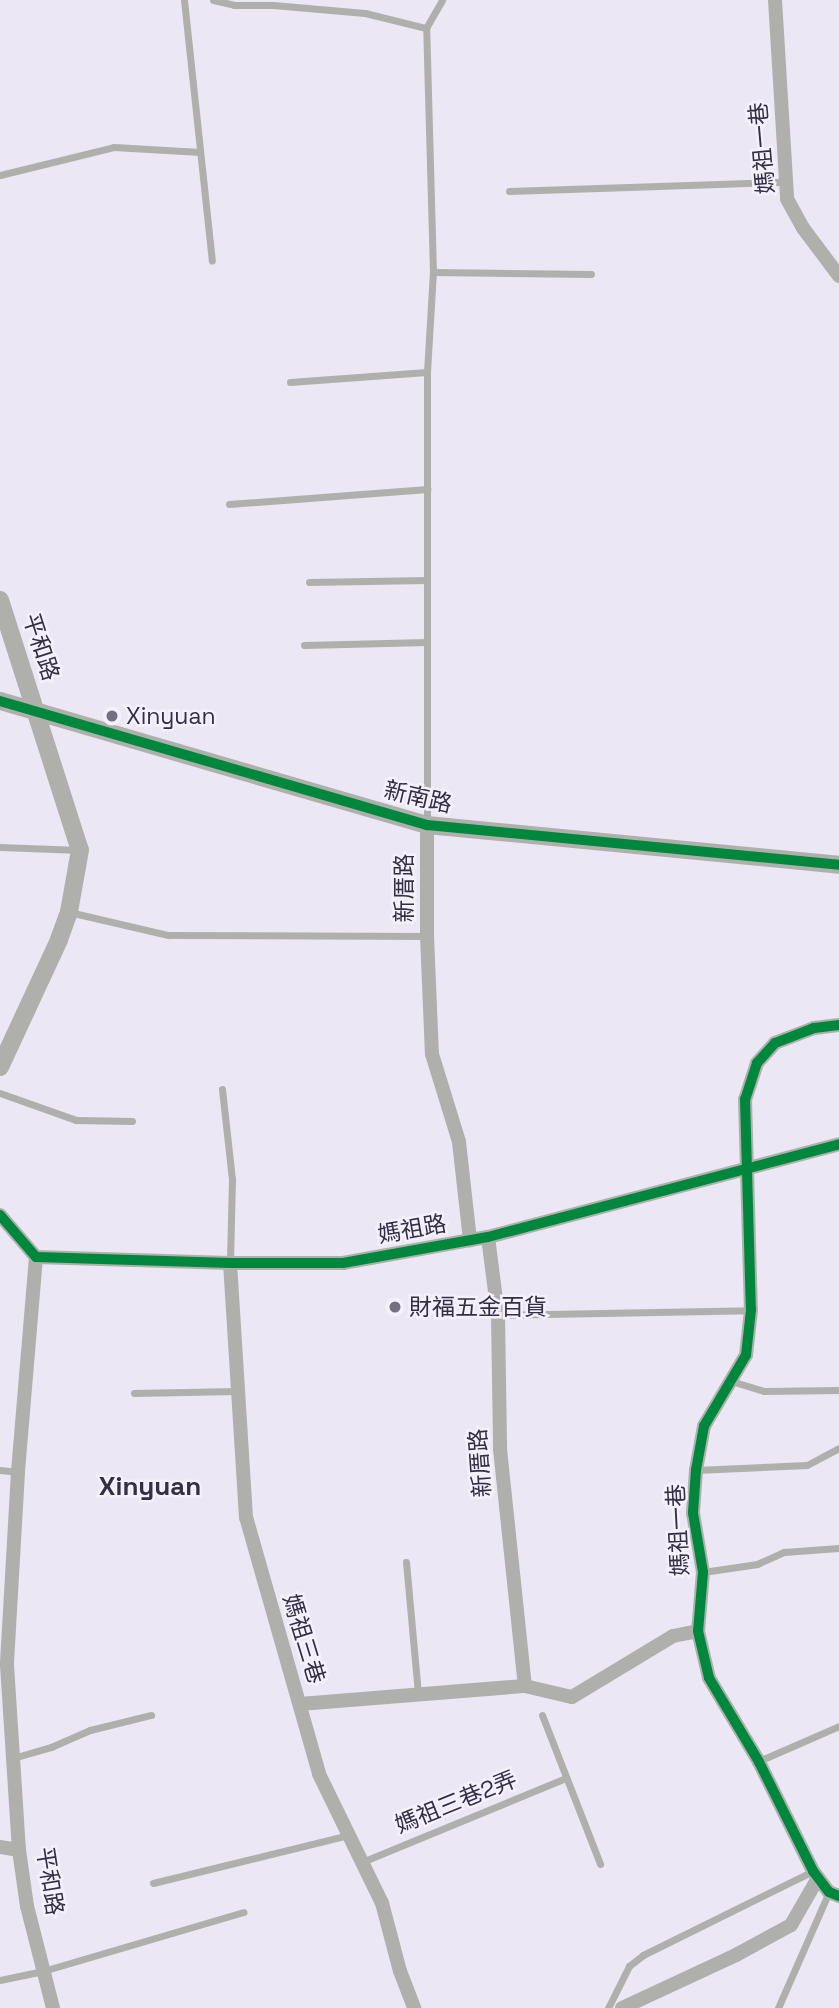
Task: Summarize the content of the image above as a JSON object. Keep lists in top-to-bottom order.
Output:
{
  "streets": {
    "street": [
      "媽祖一巷",
      "平和路",
      "新南路",
      "新厝路",
      "媽祖路",
      "媽祖三巷"
    ],
    "lane": ["媽祖三巷2弄"]
  },
  "crossings": [
    ["媽祖一巷", "媽祖路"],
    ["平和路", "新南路"],
    ["平和路", "媽祖路"],
    ["新南路", "新厝路"],
    ["新厝路", "媽祖路"],
    ["媽祖路", "媽祖三巷"],
    ["媽祖三巷", "媽祖三巷2弄"]
  ],
  "districts": ["Xinyuan"],
  "places": ["Xinyuan", "財福五金百貨"]
}
